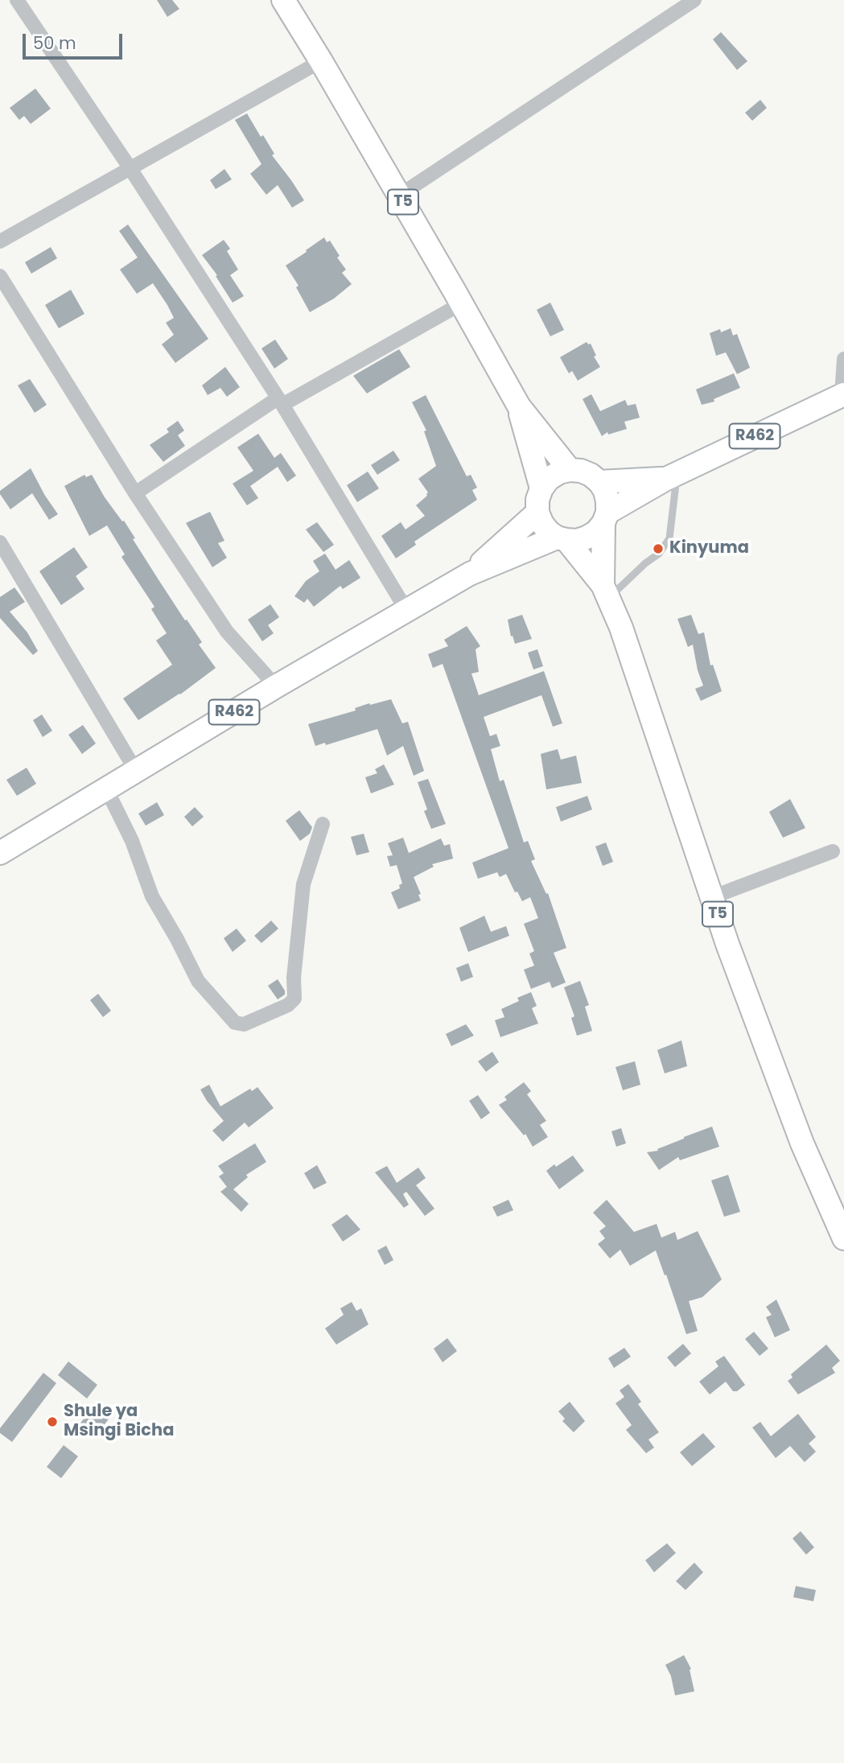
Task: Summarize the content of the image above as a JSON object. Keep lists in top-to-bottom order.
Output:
{
  "streets": {
    "main road": ["T5", "R462"]
  },
  "crossings": [
    ["T5", "R462"]
  ],
  "places": ["Kinyuma", "Shule ya Msingi Bicha"],
  "scale_bar": "50 m"
}
